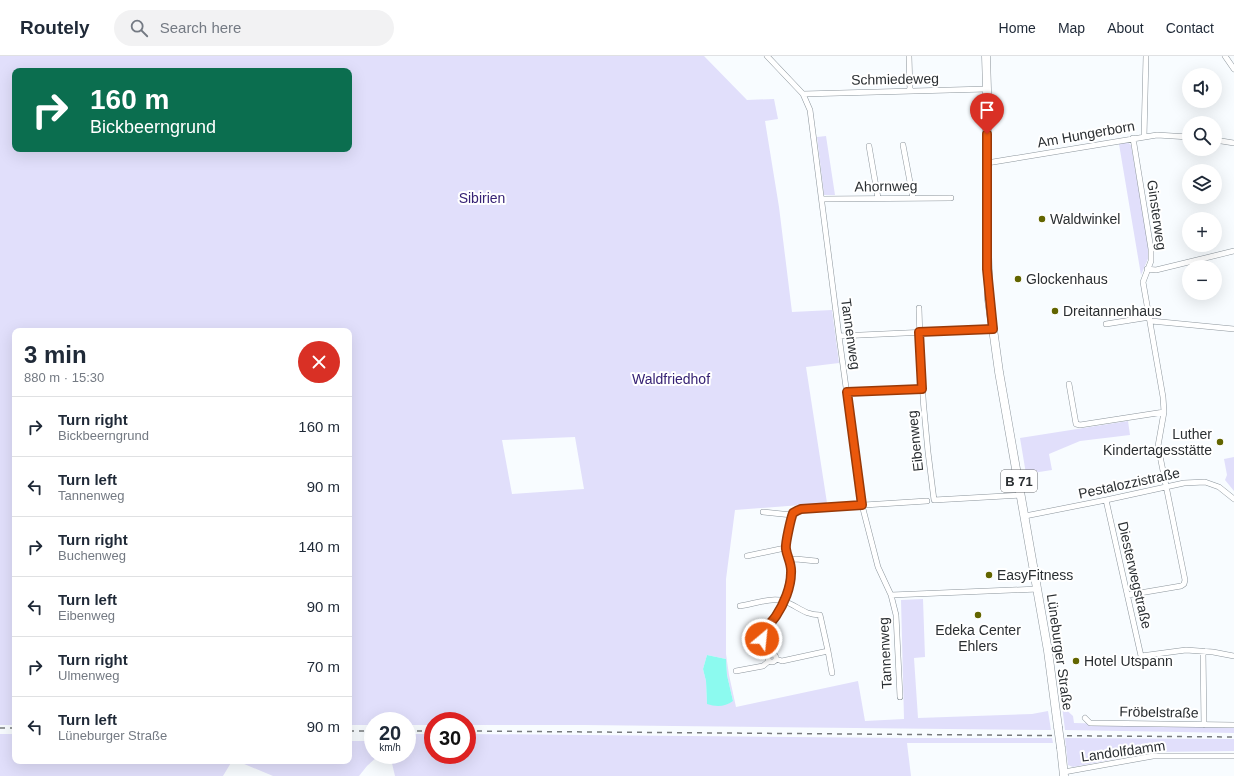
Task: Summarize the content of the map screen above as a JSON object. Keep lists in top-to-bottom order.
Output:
{
  "streets": {
    "main road": ["B 71", "Lüneburger Straße"],
    "street": [
      "Schmiedeweg",
      "Am Hungerborn",
      "Ahornweg",
      "Ginsterweg",
      "Tannenweg",
      "Eibenweg",
      "Pestalozzistraße",
      "Diesterwegstraße",
      "Fröbelstraße",
      "Landolfdamm"
    ]
  },
  "crossings": [
    ["Schmiedeweg", "Tannenweg"],
    ["Schmiedeweg", "Lüneburger Straße"],
    ["Am Hungerborn", "Ginsterweg"],
    ["Am Hungerborn", "Lüneburger Straße"],
    ["Ahornweg", "Tannenweg"],
    ["Ginsterweg", "Pestalozzistraße"],
    ["Ginsterweg", "Diesterwegstraße"],
    ["Eibenweg", "Lüneburger Straße"],
    ["Pestalozzistraße", "Diesterwegstraße"],
    ["Pestalozzistraße", "Lüneburger Straße"],
    ["Lüneburger Straße", "Landolfdamm"]
  ],
  "parks": ["Sibirien", "Waldfriedhof"],
  "places": [
    "Waldwinkel",
    "Glockenhaus",
    "Dreitannenhaus",
    "Luther Kindertagesstätte",
    "EasyFitness",
    "Edeka Center Ehlers",
    "Hotel Utspann"
  ],
  "page": {
    "header": "Routely",
    "search": "Search here",
    "nav": [
      "Home",
      "Map",
      "About",
      "Contact"
    ],
    "map_buttons": ["+", "−"],
    "turn": ["160 m", "Bickbeerngrund"],
    "heading": ["3 min", "880 m · 15:30"],
    "list": [
      {
        "name": "Turn right",
        "note": "Bickbeerngrund",
        "value": "160 m"
      },
      {
        "name": "Turn left",
        "note": "Tannenweg",
        "value": "90 m"
      },
      {
        "name": "Turn right",
        "note": "Buchenweg",
        "value": "140 m"
      },
      {
        "name": "Turn left",
        "note": "Eibenweg",
        "value": "90 m"
      },
      {
        "name": "Turn right",
        "note": "Ulmenweg",
        "value": "70 m"
      },
      {
        "name": "Turn left",
        "note": "Lüneburger Straße",
        "value": "90 m"
      }
    ],
    "speed": "20 km/h",
    "limit": "30"
  }
}
